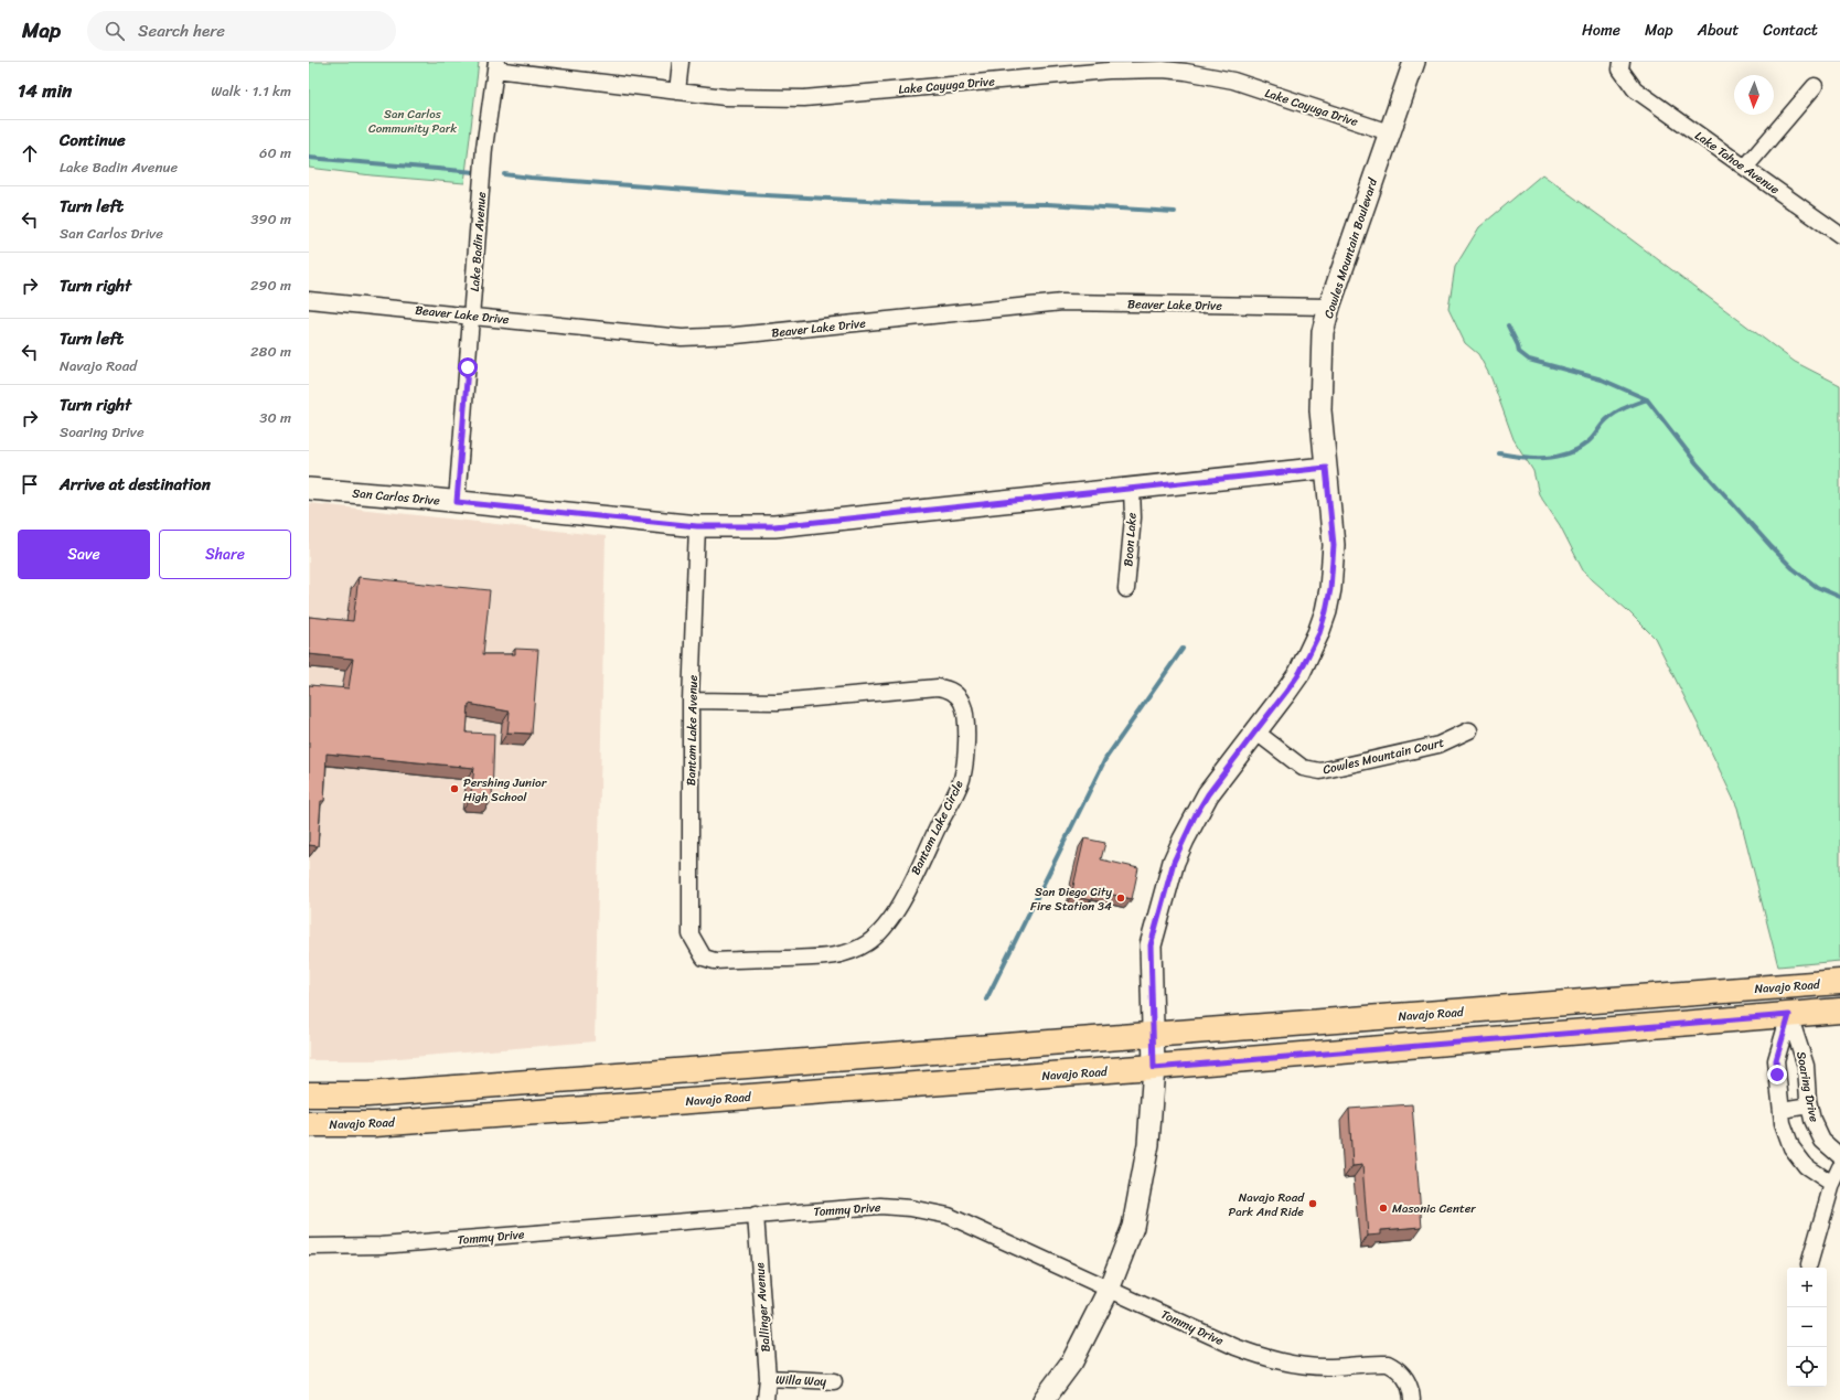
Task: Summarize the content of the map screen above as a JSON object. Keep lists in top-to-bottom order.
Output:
{
  "streets": {
    "main road": ["Navajo Road"],
    "street": [
      "Lake Cayuga Drive",
      "Lake Tahoe Avenue",
      "Lake Badin Avenue",
      "Cowles Mountain Boulevard",
      "Beaver Lake Drive",
      "San Carlos Drive",
      "Boon Lake",
      "Bantam Lake Avenue",
      "Cowles Mountain Court",
      "Bantam Lake Circle",
      "Soaring Drive",
      "Tommy Drive",
      "Ballinger Avenue",
      "Willa Way"
    ]
  },
  "crossings": [
    ["Lake Cayuga Drive", "Lake Badin Avenue"],
    ["Lake Cayuga Drive", "Cowles Mountain Boulevard"],
    ["Lake Badin Avenue", "Beaver Lake Drive"],
    ["Lake Badin Avenue", "San Carlos Drive"],
    ["Cowles Mountain Boulevard", "Beaver Lake Drive"],
    ["Cowles Mountain Boulevard", "San Carlos Drive"],
    ["Cowles Mountain Boulevard", "Cowles Mountain Court"],
    ["Cowles Mountain Boulevard", "Navajo Road"],
    ["Cowles Mountain Boulevard", "Tommy Drive"],
    ["San Carlos Drive", "Boon Lake"],
    ["San Carlos Drive", "Bantam Lake Avenue"],
    ["Bantam Lake Avenue", "Bantam Lake Circle"],
    ["Navajo Road", "Soaring Drive"],
    ["Tommy Drive", "Ballinger Avenue"],
    ["Ballinger Avenue", "Willa Way"]
  ],
  "parks": ["San Carlos Community Park"],
  "places": [
    "Pershing Junior High School",
    "San Diego City Fire Station 34",
    "Navajo Road Park And Ride",
    "Masonic Center"
  ],
  "north": "bottom",
  "page": {
    "header": "Map",
    "search": "Search here",
    "nav": [
      "Home",
      "Map",
      "About",
      "Contact"
    ],
    "heading": ["14 min", "Walk · 1.1 km"],
    "list": [
      ["Continue", "Lake Badin Avenue", "60 m"],
      ["Turn left", "San Carlos Drive", "390 m"],
      ["Turn right", "290 m"],
      ["Turn left", "Navajo Road", "280 m"],
      ["Turn right", "Soaring Drive", "30 m"],
      "Arrive at destination"
    ],
    "buttons": ["Save", "Share"],
    "map_buttons": ["+", "−"]
  }
}
